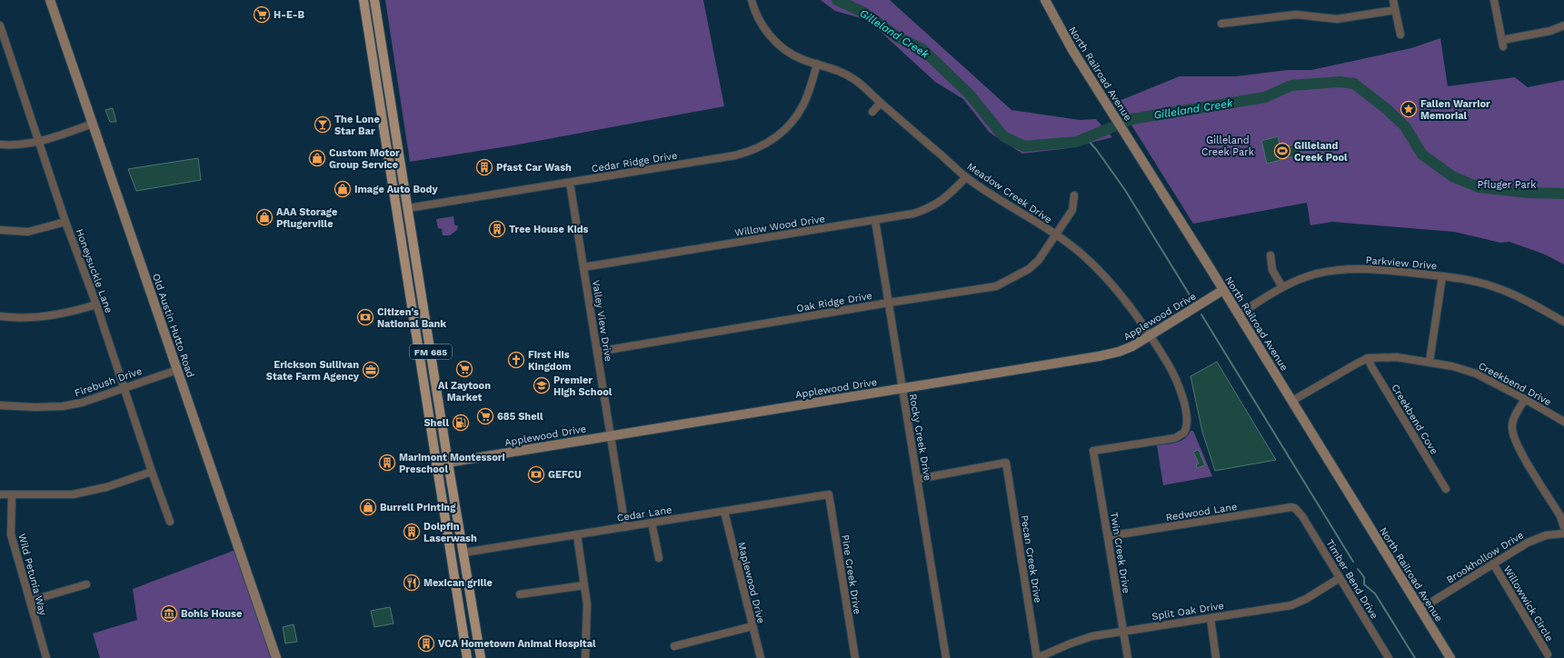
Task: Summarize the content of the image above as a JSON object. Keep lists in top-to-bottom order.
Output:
{
  "streets": {
    "main road": ["FM 685"],
    "street": [
      "North Railroad Avenue",
      "Cedar Ridge Drive",
      "Meadow Creek Drive",
      "Willow Wood Drive",
      "Parkview Drive",
      "Honeysuckle Lane",
      "Oak Ridge Drive",
      "Applewood Drive",
      "Valley View Drive",
      "Old Austin Hutto Road",
      "Firebush Drive",
      "Creekbend Drive",
      "Creekbend Cove",
      "Rocky Creek Drive",
      "Redwood Lane",
      "Cedar Lane",
      "Twin Creek Drive",
      "Brookhollow Drive",
      "Pecan Creek Drive",
      "Wild Petunia Way",
      "Pine Creek Drive",
      "Timber Bend Drive",
      "Maplewood Drive",
      "Willowwick Circle",
      "Split Oak Drive"
    ]
  },
  "crossings": [
    ["North Railroad Avenue", "Parkview Drive"],
    ["North Railroad Avenue", "Applewood Drive"],
    ["North Railroad Avenue", "Creekbend Drive"],
    ["North Railroad Avenue", "Brookhollow Drive"],
    ["Cedar Ridge Drive", "Meadow Creek Drive"],
    ["Cedar Ridge Drive", "Valley View Drive"],
    ["Cedar Ridge Drive", "FM 685"],
    ["Meadow Creek Drive", "Willow Wood Drive"],
    ["Meadow Creek Drive", "Oak Ridge Drive"],
    ["Meadow Creek Drive", "Applewood Drive"],
    ["Meadow Creek Drive", "Twin Creek Drive"],
    ["Willow Wood Drive", "Valley View Drive"],
    ["Willow Wood Drive", "Rocky Creek Drive"],
    ["Honeysuckle Lane", "Firebush Drive"],
    ["Oak Ridge Drive", "Valley View Drive"],
    ["Oak Ridge Drive", "Rocky Creek Drive"],
    ["Applewood Drive", "Valley View Drive"],
    ["Applewood Drive", "FM 685"],
    ["Applewood Drive", "Rocky Creek Drive"],
    ["Valley View Drive", "Cedar Lane"],
    ["Old Austin Hutto Road", "Firebush Drive"],
    ["FM 685", "Cedar Lane"],
    ["Creekbend Drive", "Creekbend Cove"],
    ["Rocky Creek Drive", "Pecan Creek Drive"],
    ["Redwood Lane", "Twin Creek Drive"],
    ["Redwood Lane", "Timber Bend Drive"],
    ["Cedar Lane", "Pine Creek Drive"],
    ["Cedar Lane", "Maplewood Drive"],
    ["Twin Creek Drive", "Split Oak Drive"],
    ["Brookhollow Drive", "Willowwick Circle"],
    ["Pecan Creek Drive", "Split Oak Drive"],
    ["Timber Bend Drive", "Split Oak Drive"]
  ],
  "water": ["Gilleland Creek"],
  "parks": ["Gilleland Creek Park", "Pfluger Park"],
  "places": {
    "supermarket": ["H-E-B", "Al Zaytoon Market", "685 Shell"],
    "place": ["Fallen Warrior Memorial"],
    "bar": ["The Lone Star Bar"],
    "sports": ["Gilleland Creek Pool"],
    "shop": [
      "Custom Motor Group Service",
      "Image Auto Body",
      "AAA Storage Pflugerville",
      "Burrell Printing"
    ],
    "building": [
      "Pfast Car Wash",
      "Tree House Kids",
      "Marimont Montessori Preschool",
      "Dolpfin Laserwash",
      "VCA Hometown Animal Hospital"
    ],
    "bank": ["Citizen's National Bank", "GEFCU"],
    "church": ["First His Kingdom"],
    "office": ["Erickson Sullivan State Farm Agency"],
    "school or university": ["Premier High School"],
    "fuel station": ["Shell"],
    "restaurant": ["Mexican grille"],
    "museum": ["Bohls House"]
  }
}
